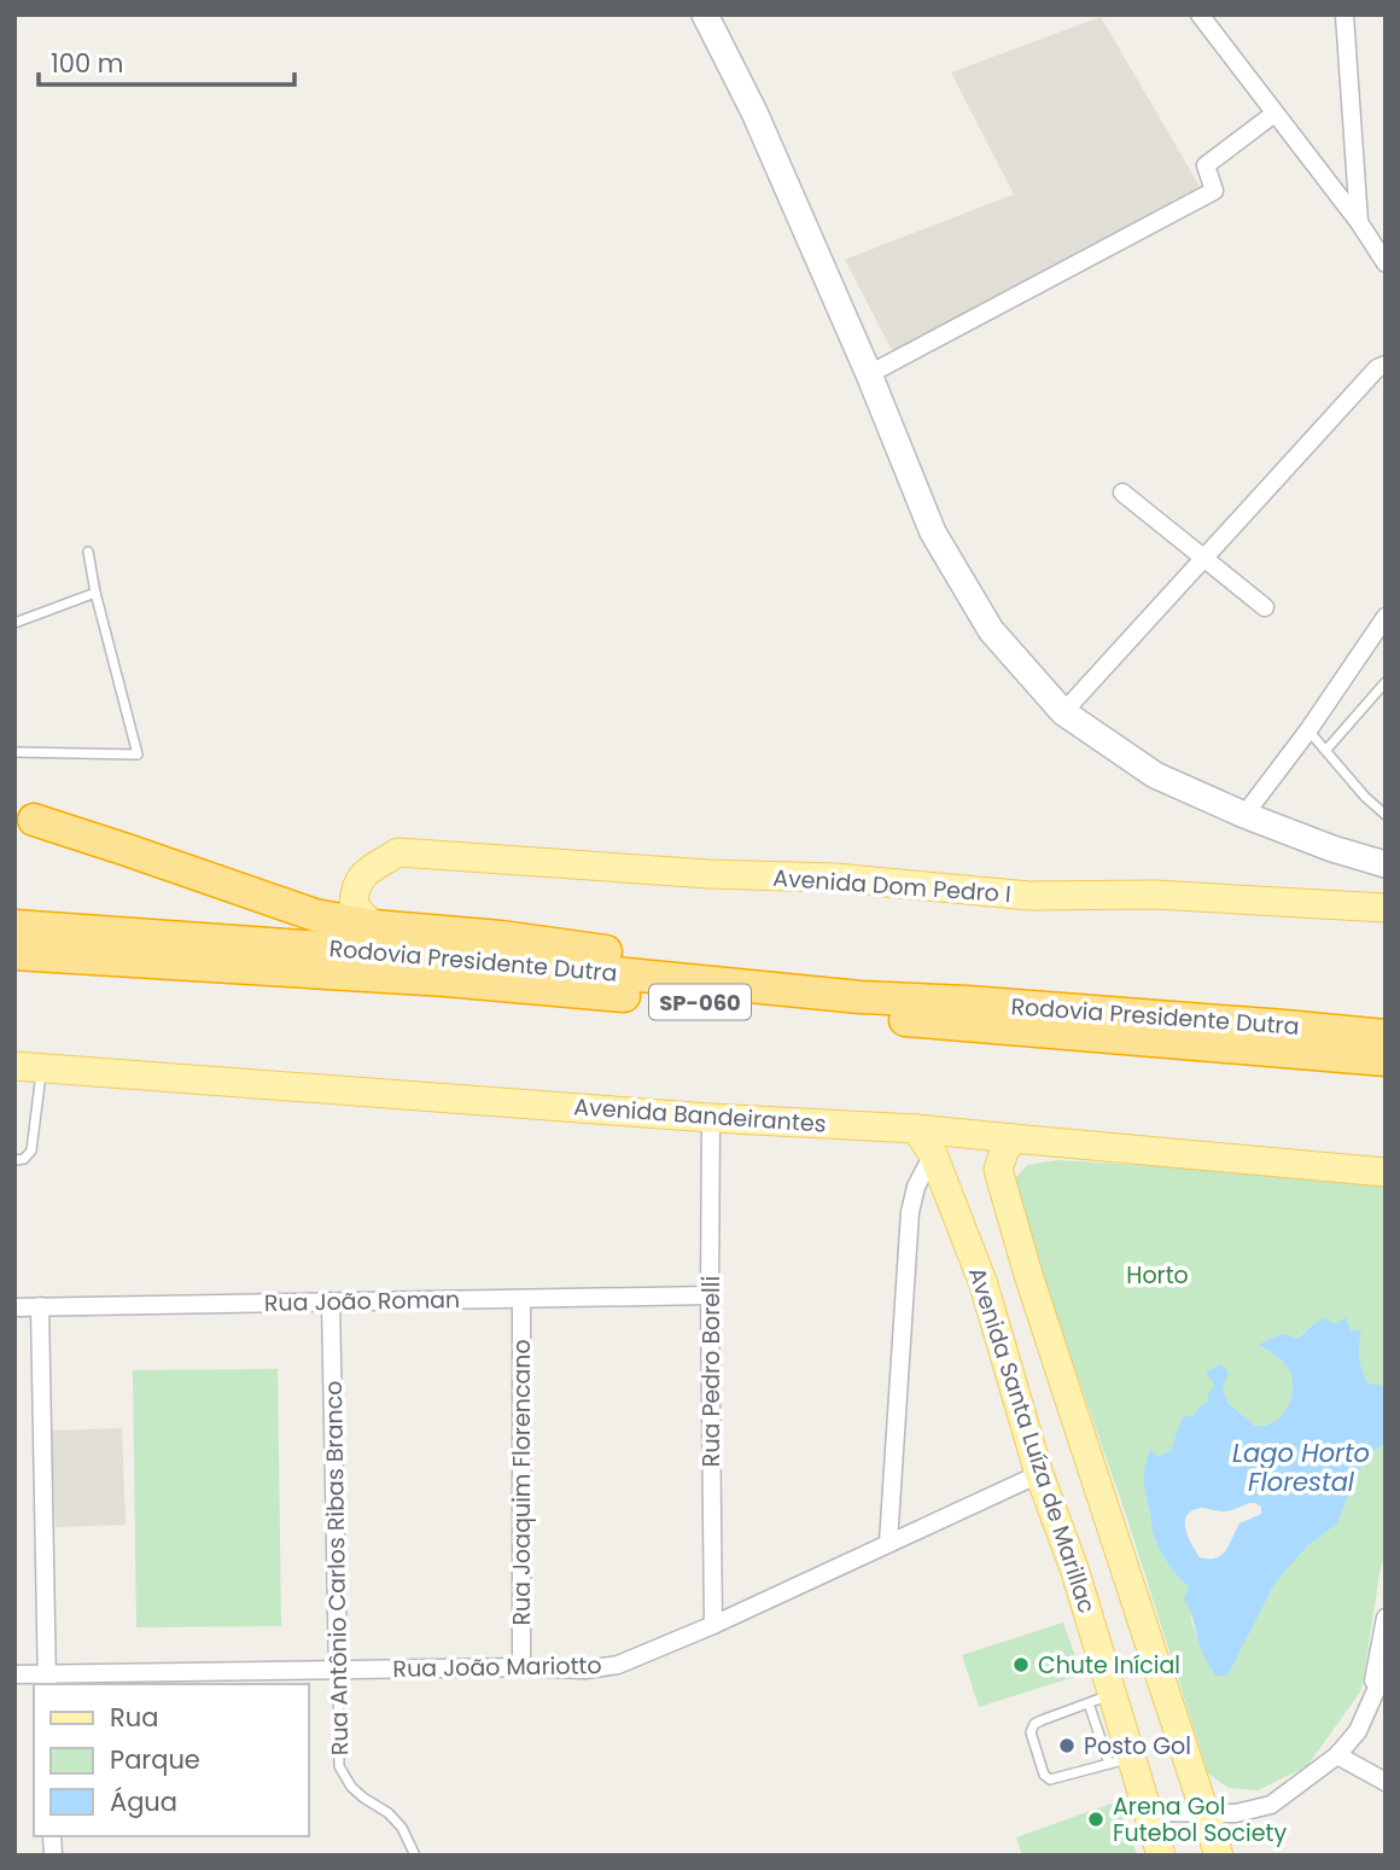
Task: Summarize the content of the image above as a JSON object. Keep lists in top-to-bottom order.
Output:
{
  "streets": {
    "highway": ["Rodovia Presidente Dutra", "SP-060"],
    "main road": ["Avenida Dom Pedro I", "Avenida Bandeirantes", "Avenida Santa Luíza de Marillac"],
    "street": [
      "Rua João Roman",
      "Rua Pedro Borelli",
      "Rua Joaquim Florencano",
      "Rua Antônio Carlos Ribas Branco",
      "Rua João Mariotto"
    ]
  },
  "crossings": [
    ["Avenida Bandeirantes", "Rua Pedro Borelli"],
    ["Avenida Bandeirantes", "Avenida Santa Luíza de Marillac"],
    ["Rua João Roman", "Rua Pedro Borelli"],
    ["Rua João Roman", "Rua Joaquim Florencano"],
    ["Rua João Roman", "Rua Antônio Carlos Ribas Branco"],
    ["Rua Pedro Borelli", "Rua João Mariotto"],
    ["Avenida Santa Luíza de Marillac", "Rua João Mariotto"],
    ["Rua Joaquim Florencano", "Rua João Mariotto"],
    ["Rua Antônio Carlos Ribas Branco", "Rua João Mariotto"]
  ],
  "water": ["Lago Horto Florestal"],
  "parks": ["Horto"],
  "places": ["Chute Inícial", "Posto Gol", "Arena Gol Futebol Society"],
  "legend": ["Rua", "Parque", "Água"],
  "scale_bar": "100 m"
}
